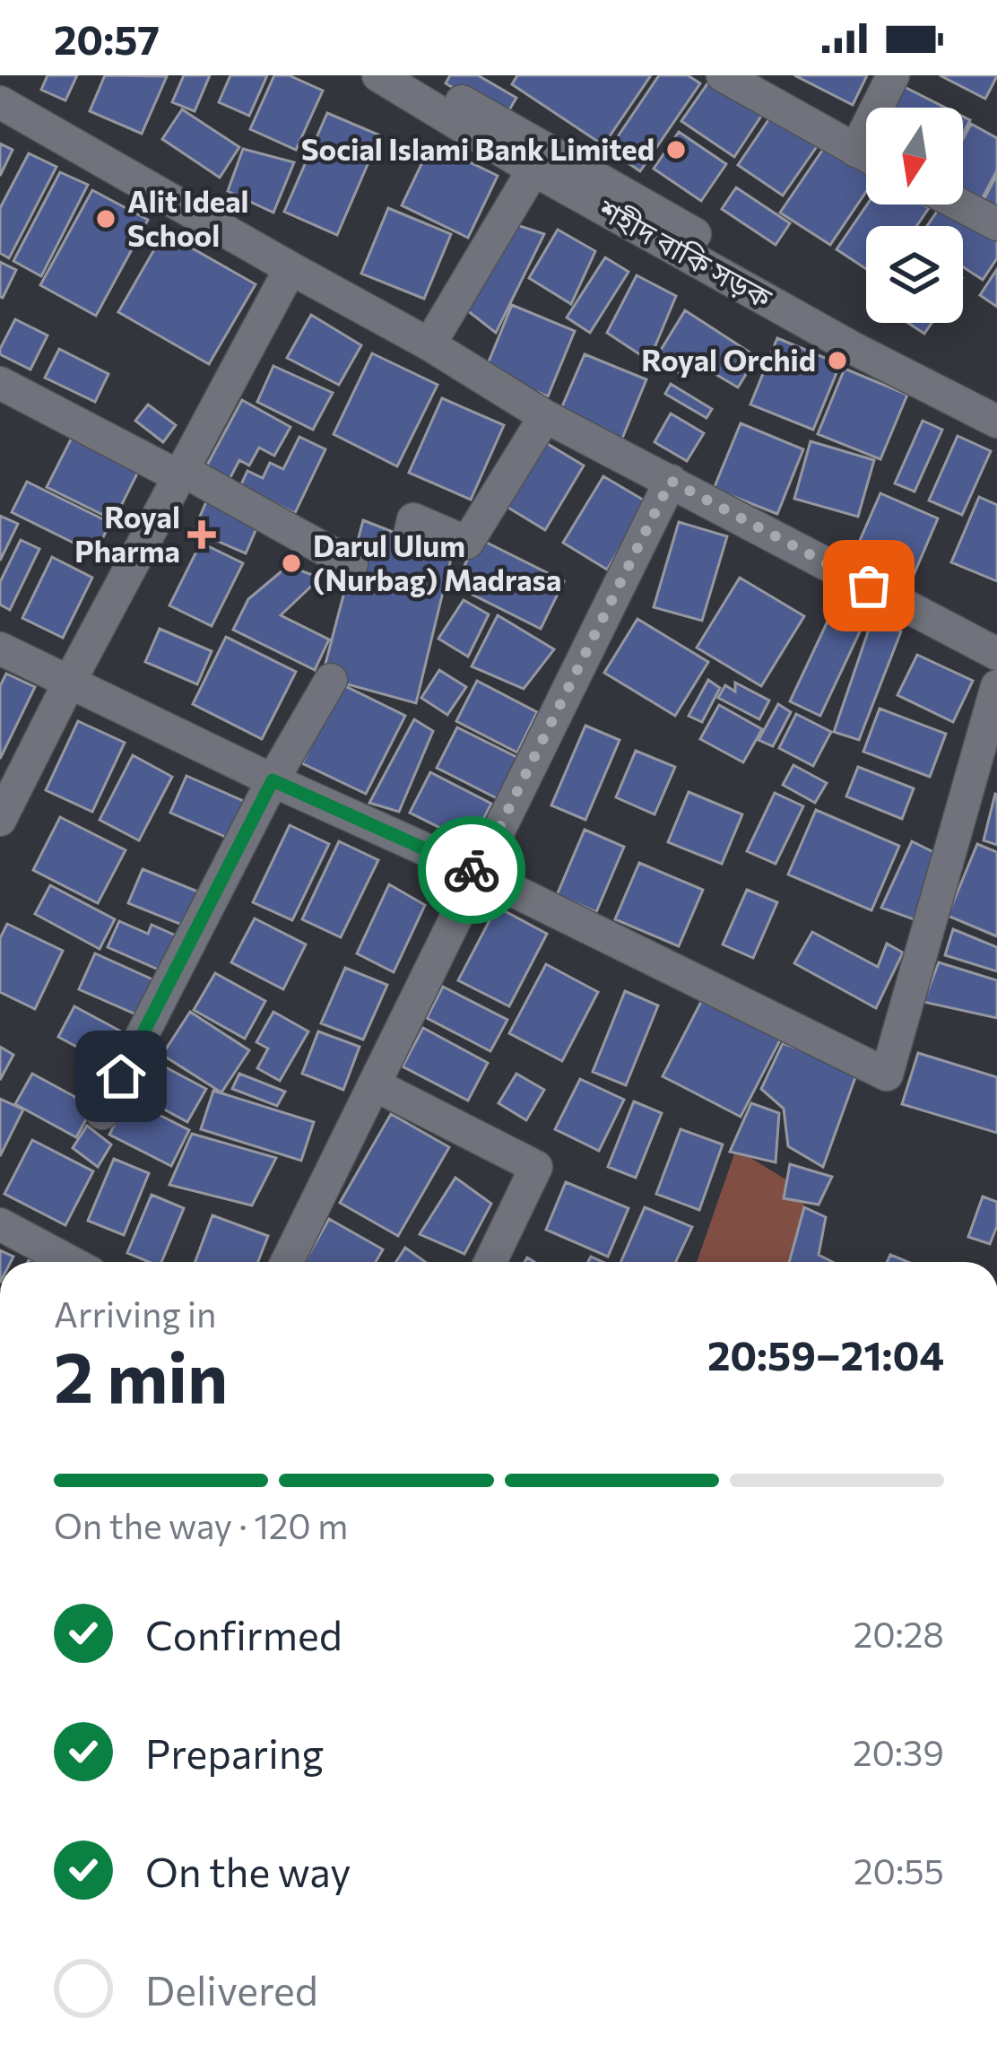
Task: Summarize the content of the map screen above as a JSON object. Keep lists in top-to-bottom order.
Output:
{
  "streets": {
    "street": ["শহীদ বাকি সড়ক"]
  },
  "places": {
    "other": [
      "Social Islami Bank Limited",
      "Alit Ideal School",
      "Royal Orchid",
      "Darul Ulum (Nurbag) Madrasa"
    ],
    "health": ["Royal Pharma"]
  },
  "north": "bottom",
  "page": {
    "status": "20:57",
    "heading": ["2 min", "Arriving in", "20:59–21:04"],
    "bar": "On the way · 120 m",
    "list": [
      ["Confirmed", "20:28"],
      ["Preparing", "20:39"],
      ["On the way", "20:55"],
      "Delivered"
    ]
  }
}
